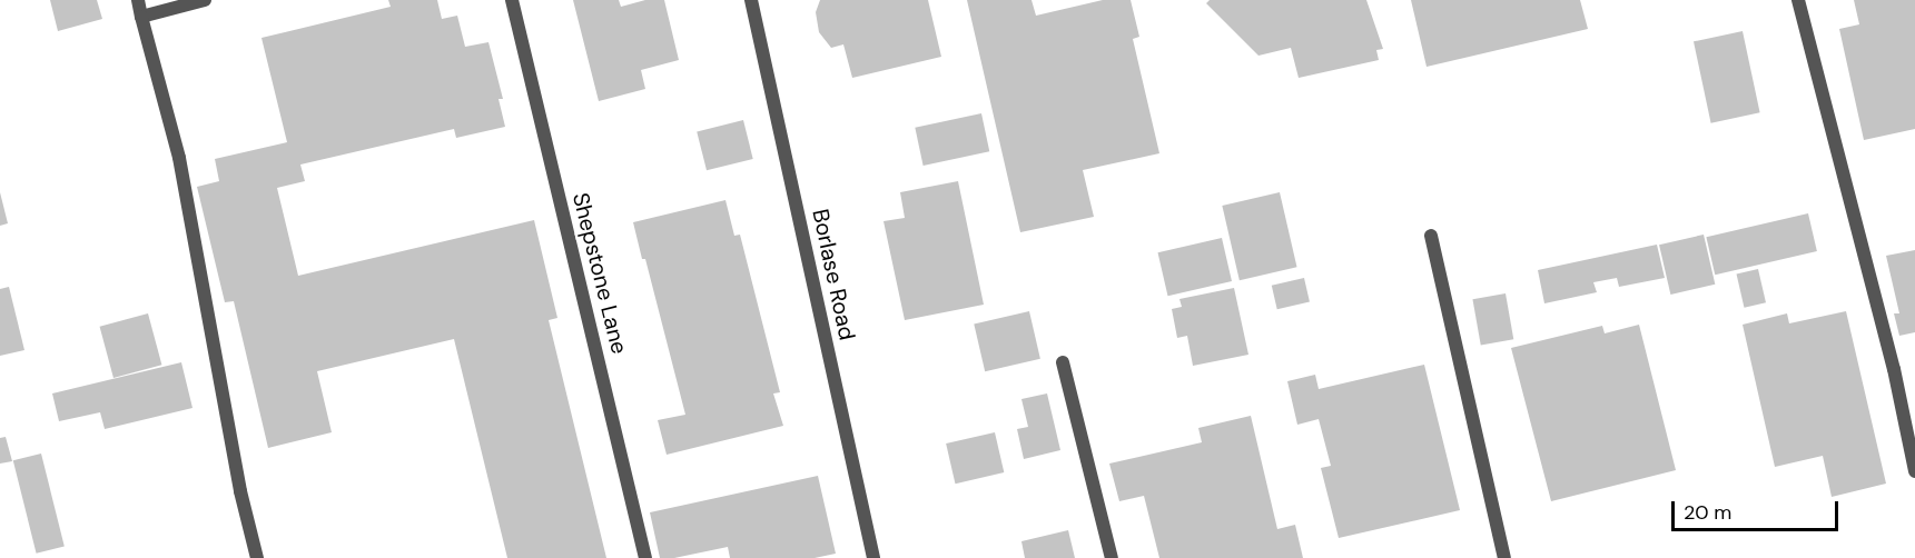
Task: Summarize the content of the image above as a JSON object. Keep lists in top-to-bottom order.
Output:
{
  "streets": {
    "street": ["Shepstone Lane", "Borlase Road"]
  },
  "scale_bar": "20 m"
}
